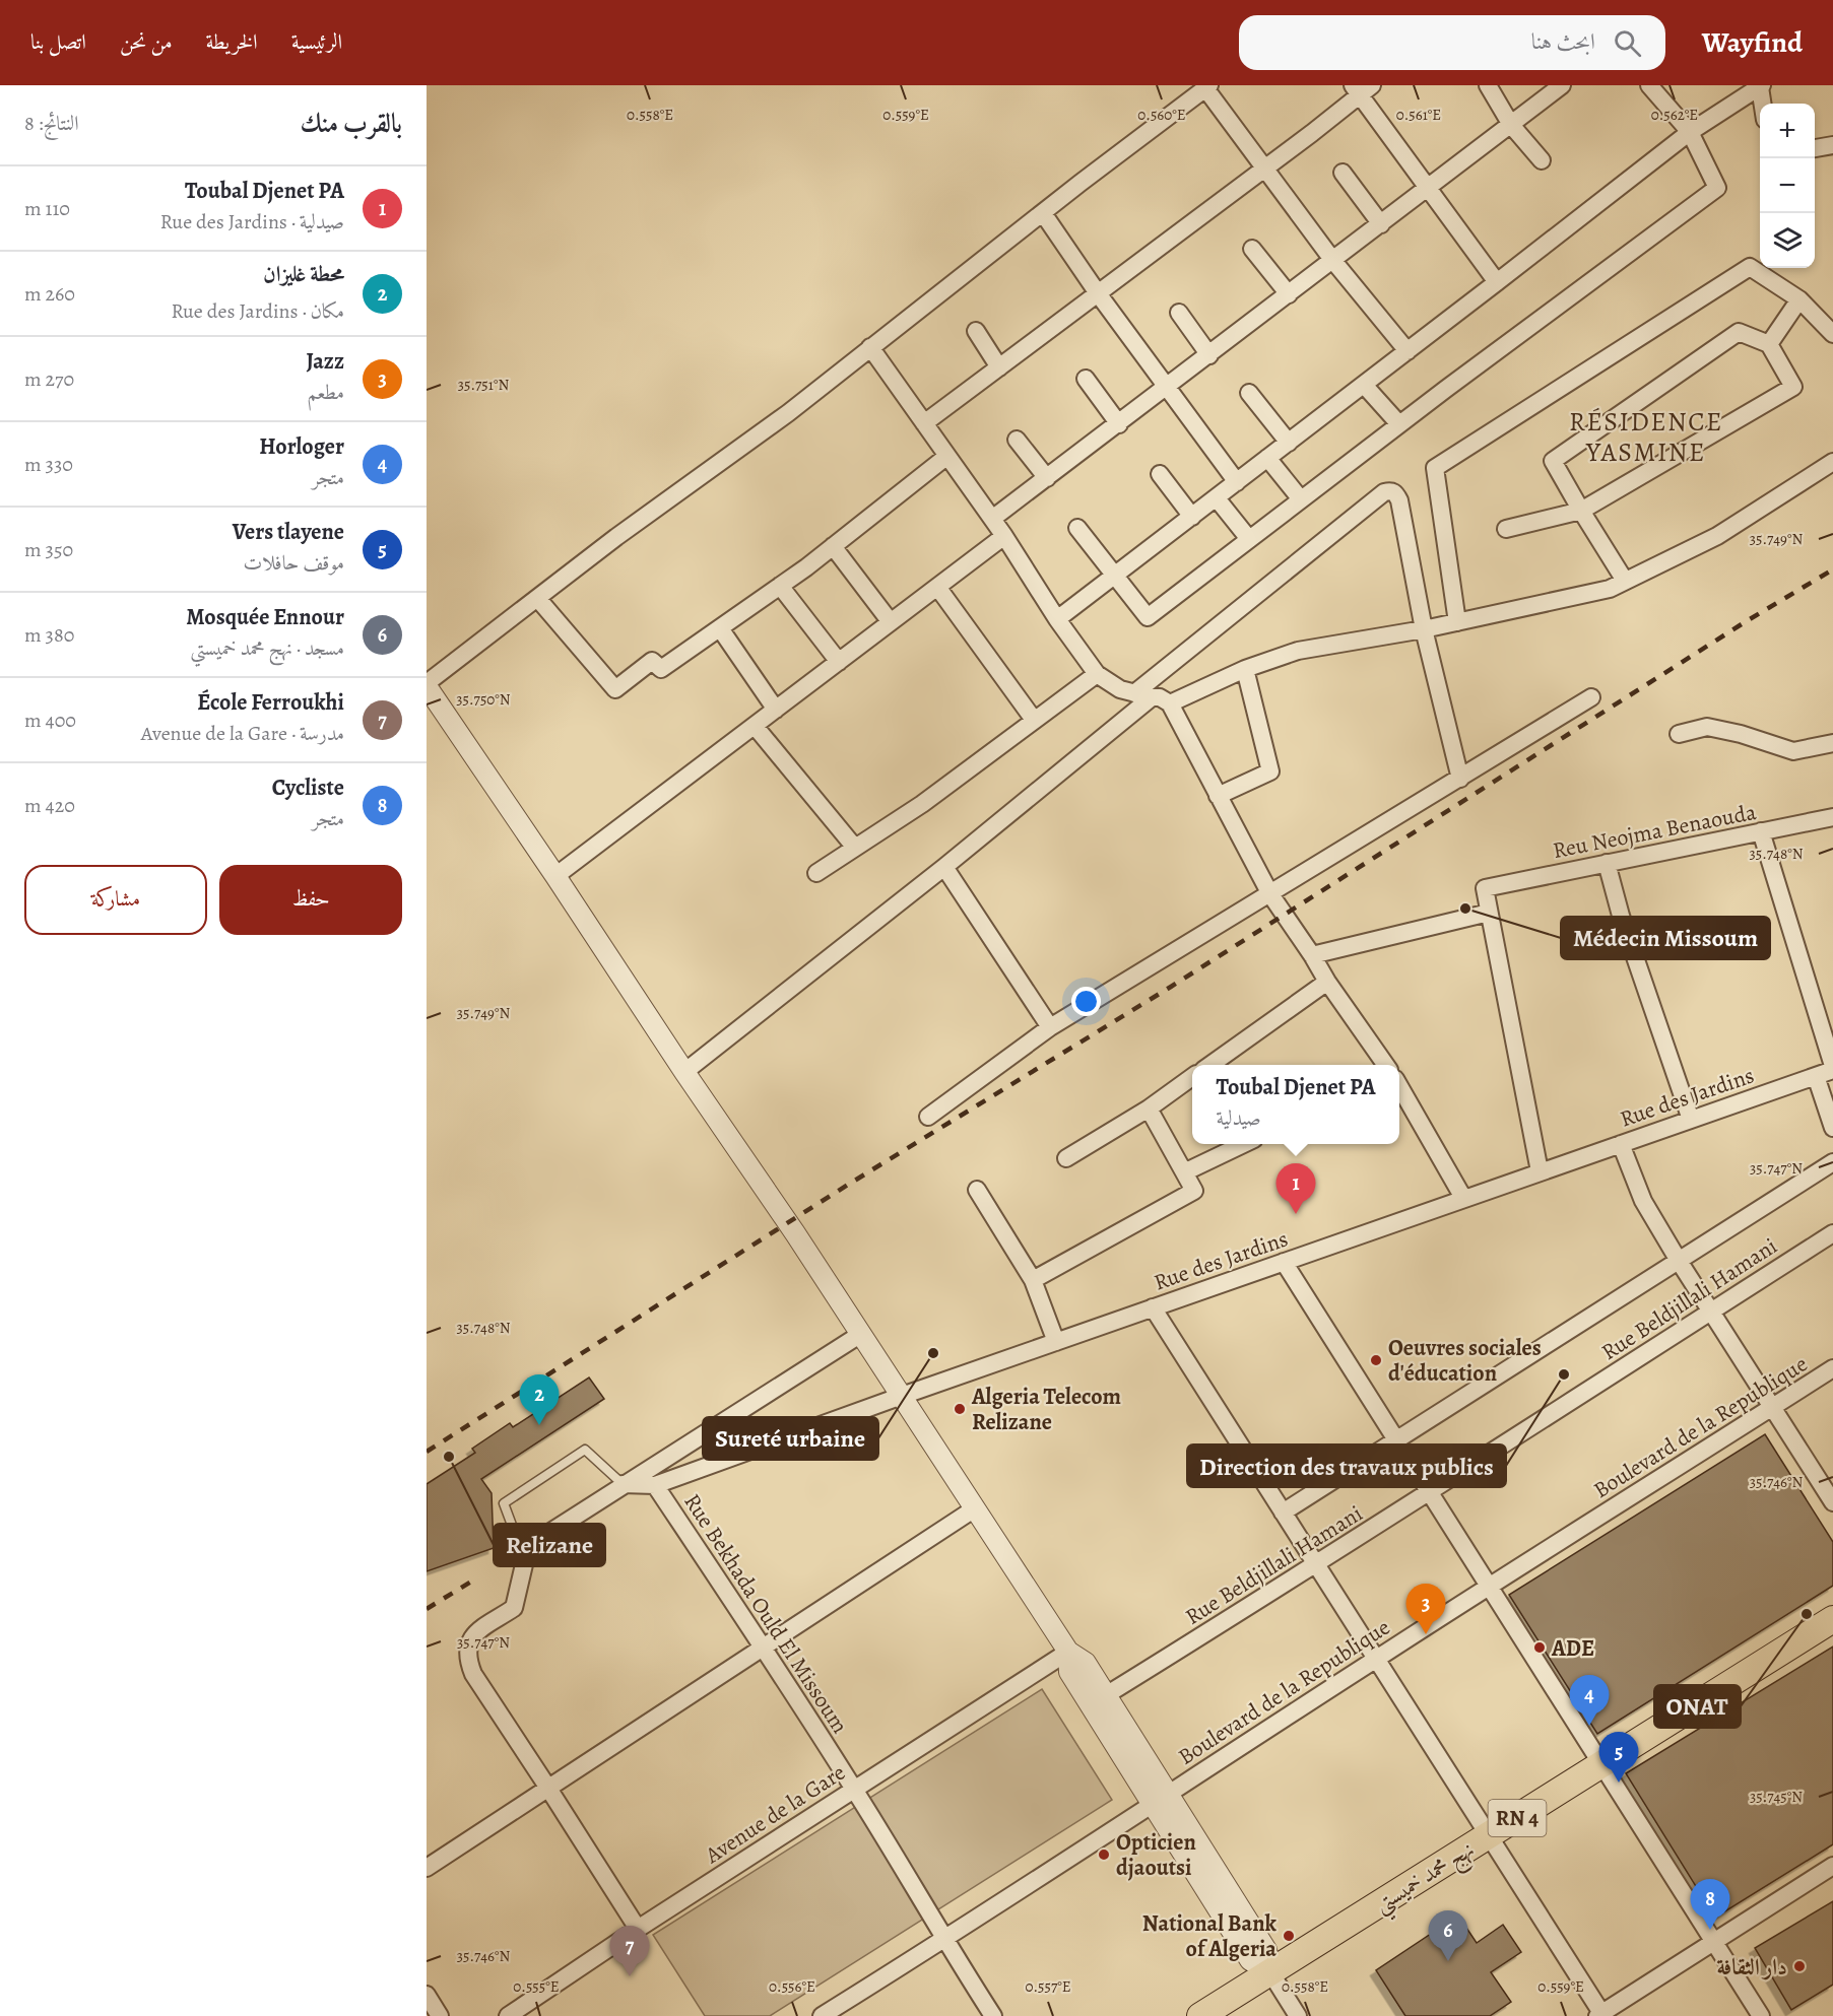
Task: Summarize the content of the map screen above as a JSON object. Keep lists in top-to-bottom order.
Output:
{
  "streets": {
    "main road": ["RN 4", "نهج محمد خميستي"],
    "street": [
      "Reu Neojma Benaouda",
      "Rue des Jardins",
      "Rue Beldjillali Hamani",
      "Boulevard de la Republique",
      "Rue Bekhada Ould El Missoum",
      "Avenue de la Gare"
    ]
  },
  "crossings": [
    ["Rue des Jardins", "Rue Bekhada Ould El Missoum"],
    ["Boulevard de la Republique", "Rue Bekhada Ould El Missoum"],
    ["Rue Bekhada Ould El Missoum", "Avenue de la Gare"]
  ],
  "districts": ["RÉSIDENCE YASMINE"],
  "places": [
    "Médecin Missoum",
    "Sureté urbaine",
    "Oeuvres sociales d'éducation",
    "Direction des travaux publics",
    "Algeria Telecom Relizane",
    "Relizane",
    "ONAT",
    "ADE",
    "Opticien djaoutsi",
    "National Bank of Algeria",
    "دار الثقافة"
  ],
  "page": {
    "header": "Wayfind",
    "search": "ابحث هنا",
    "nav": [
      "الرئيسية",
      "الخريطة",
      "من نحن",
      "اتصل بنا"
    ],
    "heading": ["بالقرب منك", "النتائج: 8"],
    "map_buttons": ["+", "−"],
    "list": [
      {
        "mark": "1",
        "name": "Toubal Djenet PA",
        "note": "صيدلية · Rue des Jardins",
        "value": "110 m"
      },
      {
        "mark": "2",
        "name": "محطة غليزان",
        "note": "مكان · Rue des Jardins",
        "value": "260 m"
      },
      {
        "mark": "3",
        "name": "Jazz",
        "note": "مطعم",
        "value": "270 m"
      },
      {
        "mark": "4",
        "name": "Horloger",
        "note": "متجر",
        "value": "330 m"
      },
      {
        "mark": "5",
        "name": "Vers tlayene",
        "note": "موقف حافلات",
        "value": "350 m"
      },
      {
        "mark": "6",
        "name": "Mosquée Ennour",
        "note": "مسجد · نهج محمد خميستي",
        "value": "380 m"
      },
      {
        "mark": "7",
        "name": "École Ferroukhi",
        "note": "مدرسة · Avenue de la Gare",
        "value": "400 m"
      },
      {
        "mark": "8",
        "name": "Cycliste",
        "note": "متجر",
        "value": "420 m"
      }
    ],
    "buttons": ["حفظ", "مشاركة"],
    "popup": ["Toubal Djenet PA", "صيدلية"],
    "pins": [
      "1",
      "2",
      "3",
      "4",
      "5",
      "8",
      "6",
      "7"
    ]
  },
  "coordinates": [
    "0.562°E",
    "0.558°E",
    "0.559°E",
    "0.560°E",
    "0.561°E",
    "35.751°N",
    "35.749°N",
    "35.750°N",
    "35.748°N",
    "35.747°N",
    "35.746°N",
    "35.745°N",
    "0.555°E",
    "0.556°E",
    "0.557°E"
  ]
}
